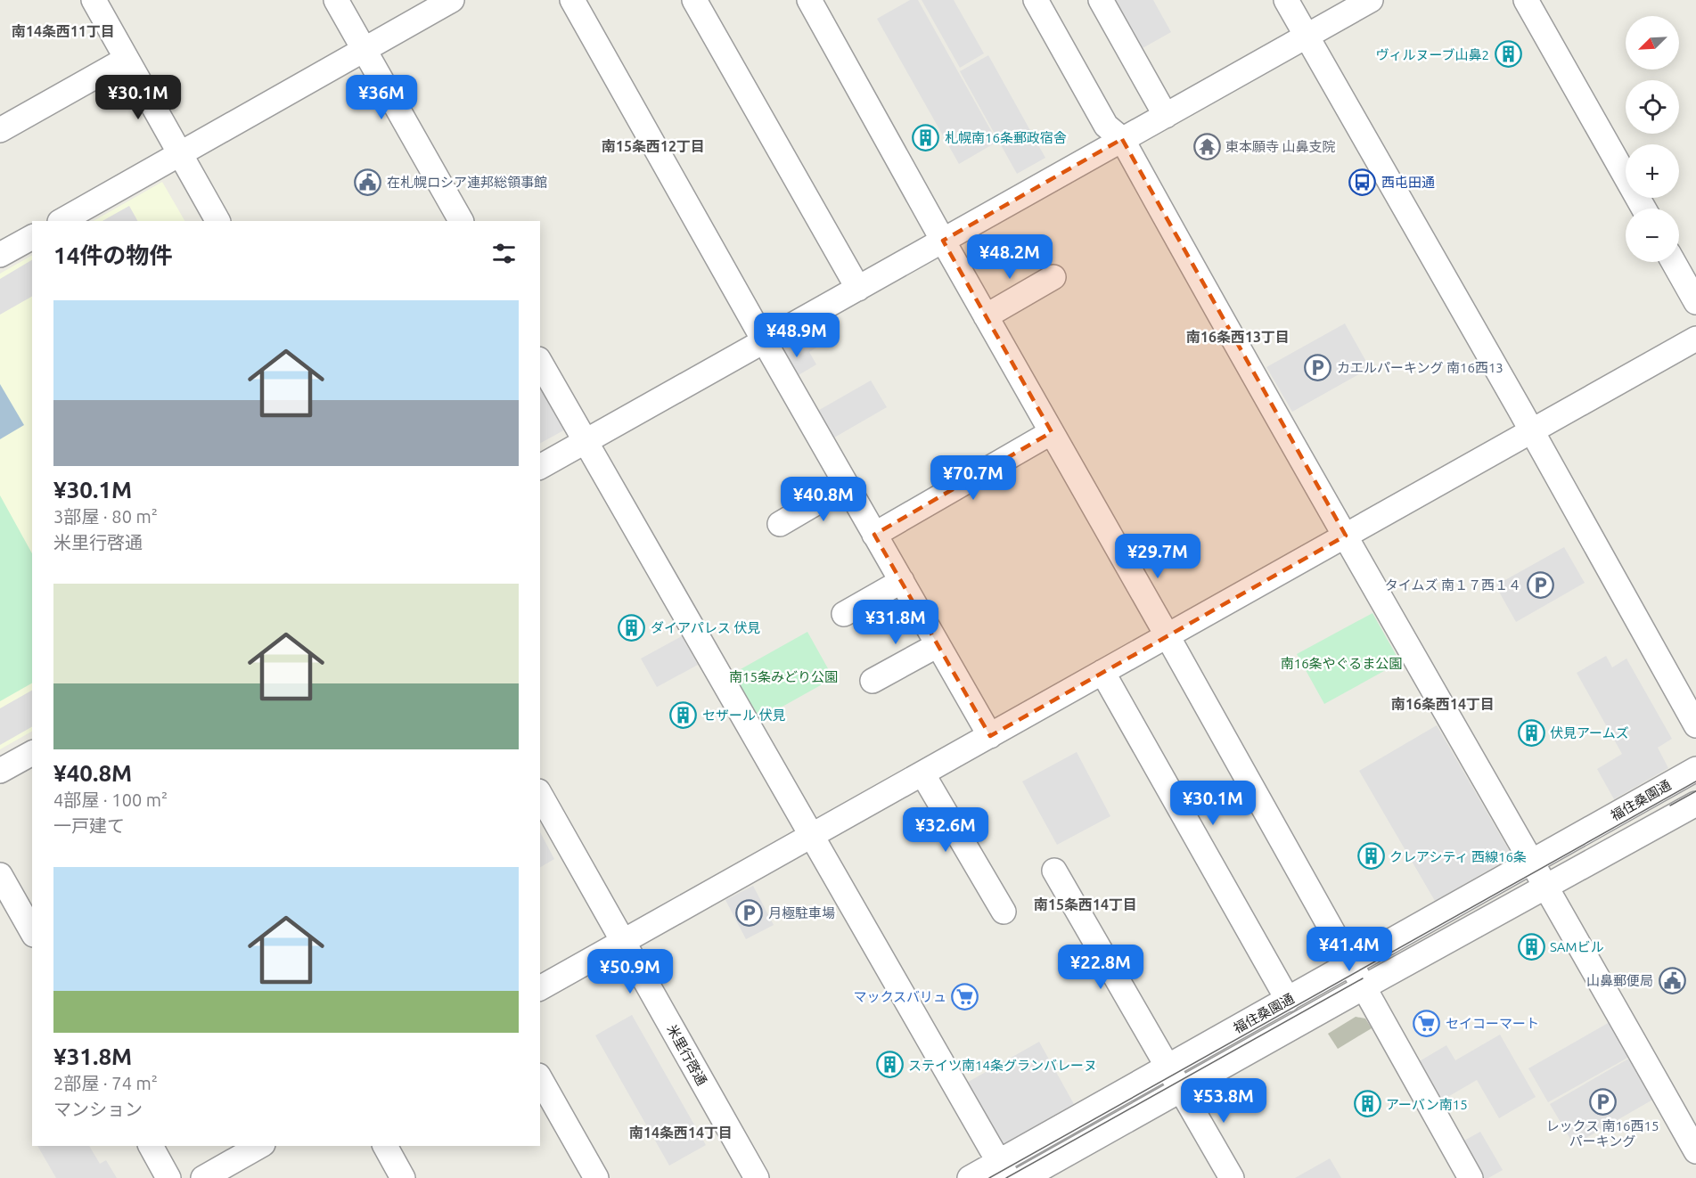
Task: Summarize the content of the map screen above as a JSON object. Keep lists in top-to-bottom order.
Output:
{
  "streets": {
    "street": ["福住桑園通", "米里行啓通"]
  },
  "districts": [
    "南14条西11丁目",
    "南15条西12丁目",
    "南16条西13丁目",
    "南16条西14丁目",
    "南15条西14丁目",
    "南14条西14丁目"
  ],
  "parks": ["南16条やぐるま公園", "南15条みどり公園"],
  "places": {
    "building": [
      "ヴィルヌーブ山鼻2",
      "札幌南16条郵政宿舎",
      "ダイアパレス 伏見",
      "セザール 伏見",
      "伏見アームズ",
      "クレアシティ 西線16条",
      "SAMビル",
      "ステイツ南14条グランバレーヌ",
      "アーバン南15"
    ],
    "temple": ["東本願寺 山鼻支院"],
    "public building": ["在札幌ロシア連邦総領事館", "山鼻郵便局"],
    "bus stop": ["西屯田通"],
    "parking": [
      "カエルパーキング 南16西13",
      "タイムズ 南１７西１４",
      "月極駐車場",
      "レックス 南16西15 パーキング"
    ],
    "supermarket": ["マックスバリュ", "セイコーマート"]
  },
  "north": "bottom left",
  "page": {
    "map_buttons": ["+", "−"],
    "price": [
      "¥30.1M",
      "¥36M",
      "¥48.2M",
      "¥48.9M",
      "¥70.7M",
      "¥40.8M",
      "¥29.7M",
      "¥31.8M",
      "¥30.1M",
      "¥32.6M",
      "¥41.4M",
      "¥22.8M",
      "¥50.9M",
      "¥53.8M"
    ],
    "heading": "14件の物件",
    "list": [
      {
        "name": "¥30.1M",
        "note": "3部屋 · 80 m² · 米里行啓通"
      },
      {
        "name": "¥40.8M",
        "note": "4部屋 · 100 m² · 一戸建て"
      },
      {
        "name": "¥31.8M",
        "note": "2部屋 · 74 m² · マンション"
      }
    ]
  }
}
